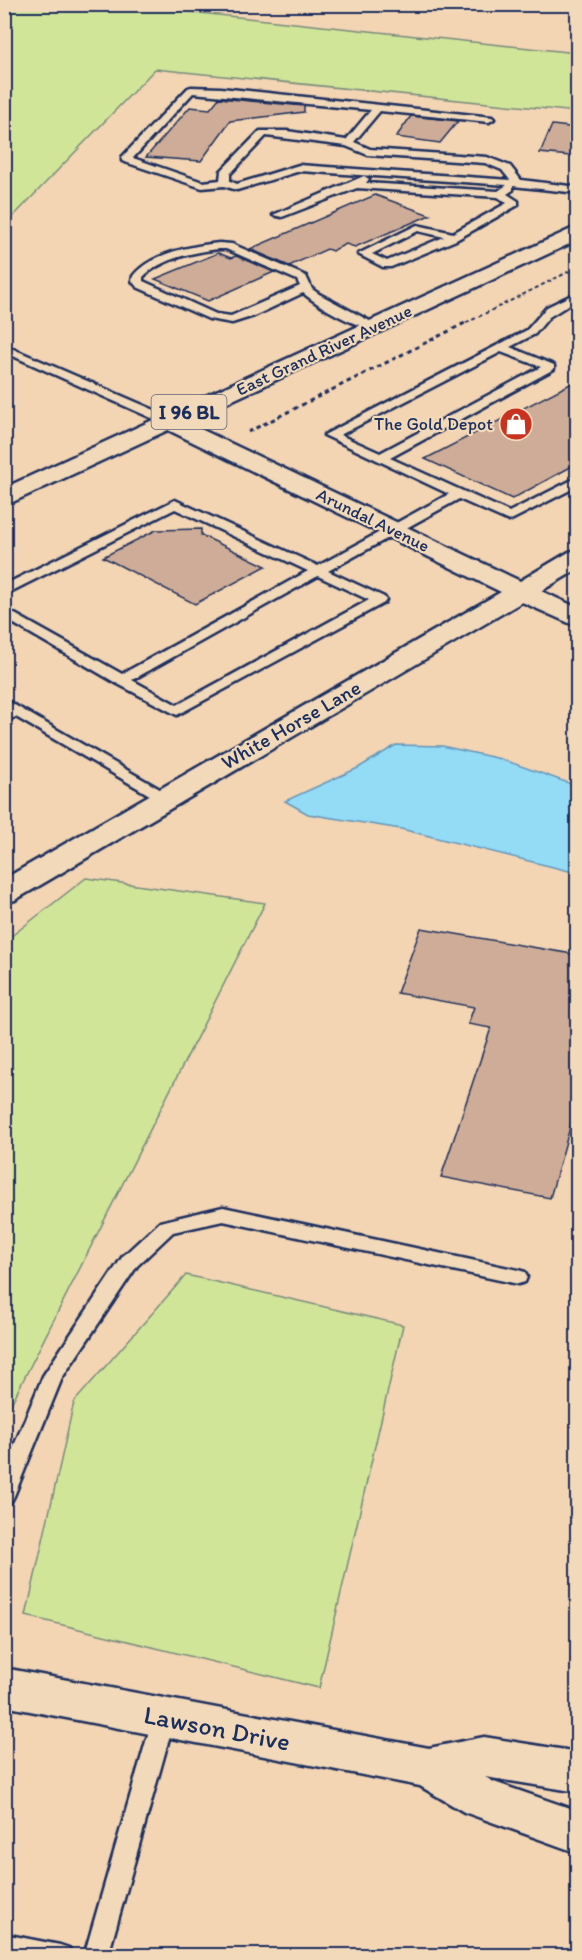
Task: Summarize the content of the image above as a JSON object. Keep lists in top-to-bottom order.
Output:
{
  "streets": {
    "street": [
      "East Grand River Avenue",
      "I 96 BL",
      "Arundal Avenue",
      "White Horse Lane",
      "Lawson Drive"
    ]
  },
  "crossings": [
    ["East Grand River Avenue", "Arundal Avenue"],
    ["Arundal Avenue", "White Horse Lane"]
  ],
  "places": {
    "shop": ["The Gold Depot"]
  }
}
